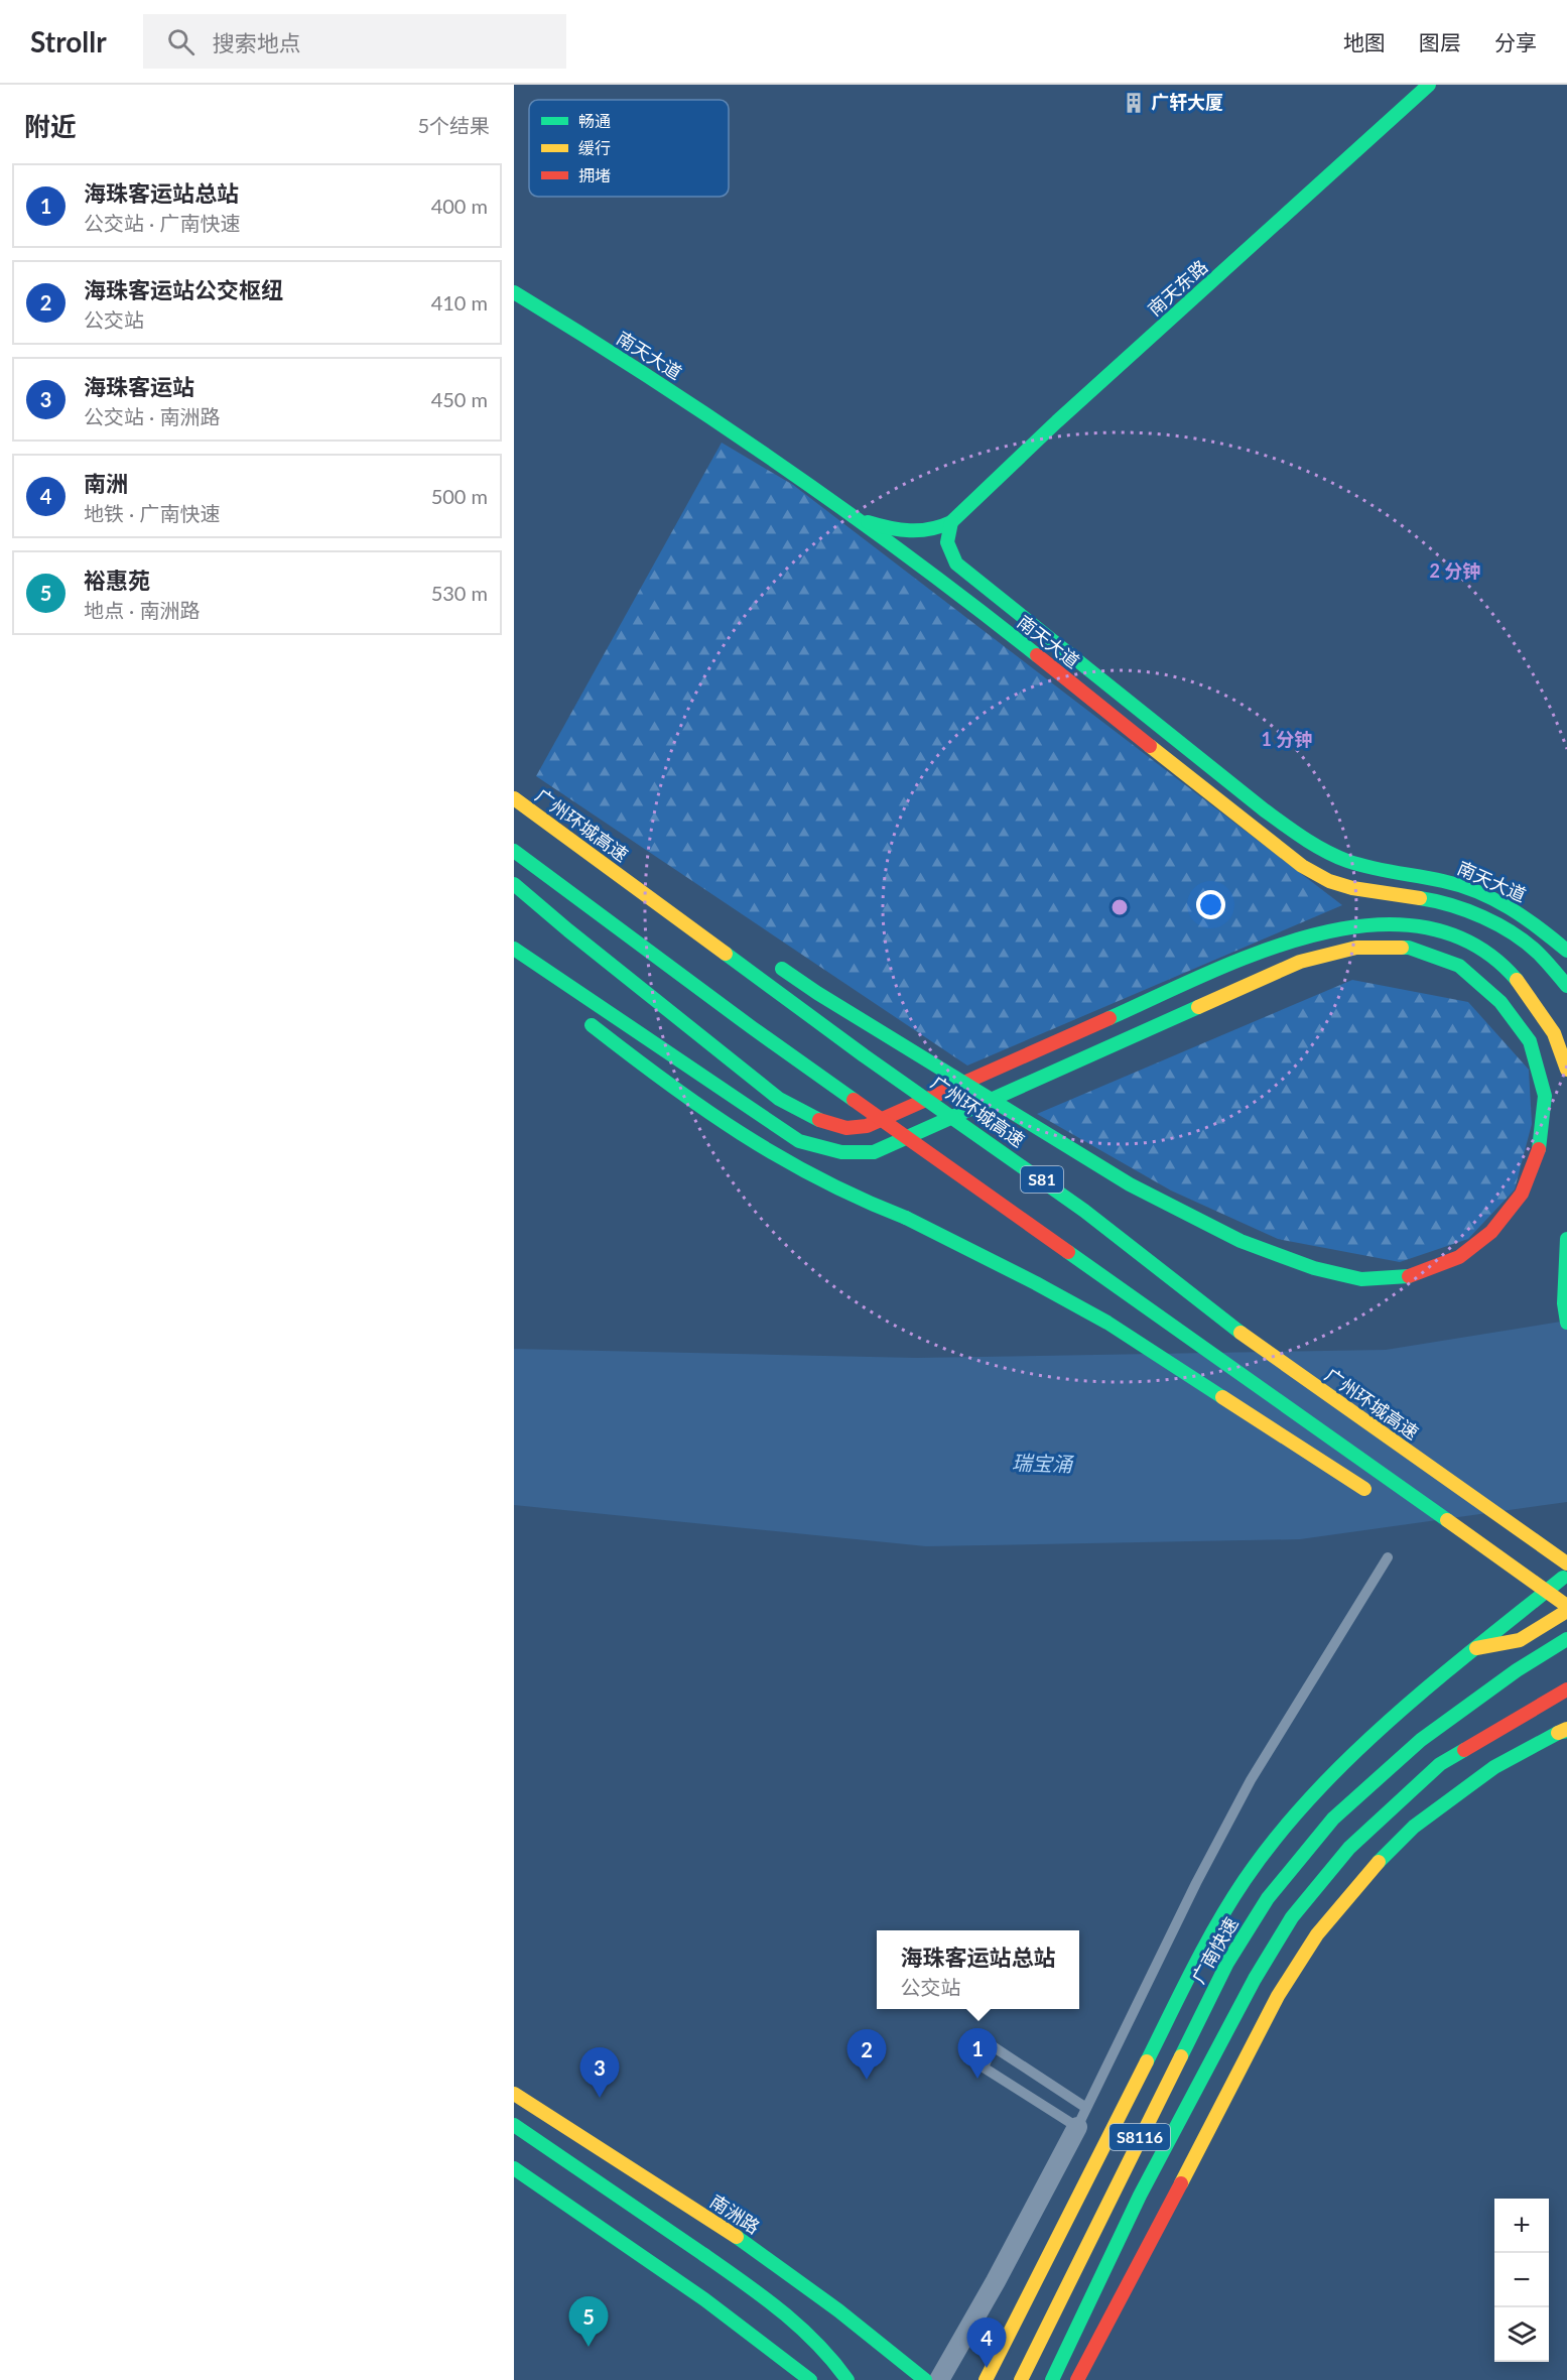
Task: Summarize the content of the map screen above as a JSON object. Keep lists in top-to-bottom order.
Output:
{
  "streets": {
    "main road": [
      "南天东路",
      "南天大道",
      "广州环城高速",
      "S81",
      "广南快速",
      "S8116",
      "南洲路"
    ]
  },
  "crossings": [
    ["南天东路", "南天大道"]
  ],
  "water": ["瑞宝涌"],
  "places": {
    "building": ["广轩大厦"]
  },
  "legend": ["畅通", "缓行", "拥堵"],
  "page": {
    "header": "Strollr",
    "search": "搜索地点",
    "nav": ["地图", "图层", "分享"],
    "heading": ["附近", "5个结果"],
    "list": [
      {
        "mark": "1",
        "name": "海珠客运站总站",
        "note": "公交站 · 广南快速",
        "value": "400 m"
      },
      {
        "mark": "2",
        "name": "海珠客运站公交枢纽",
        "note": "公交站",
        "value": "410 m"
      },
      {
        "mark": "3",
        "name": "海珠客运站",
        "note": "公交站 · 南洲路",
        "value": "450 m"
      },
      {
        "mark": "4",
        "name": "南洲",
        "note": "地铁 · 广南快速",
        "value": "500 m"
      },
      {
        "mark": "5",
        "name": "裕惠苑",
        "note": "地点 · 南洲路",
        "value": "530 m"
      }
    ],
    "popup": ["海珠客运站总站", "公交站"],
    "pins": [
      "1",
      "2",
      "3",
      "5",
      "4"
    ],
    "map_buttons": ["+", "−"]
  },
  "rings": ["2 分钟", "1 分钟"]
}
